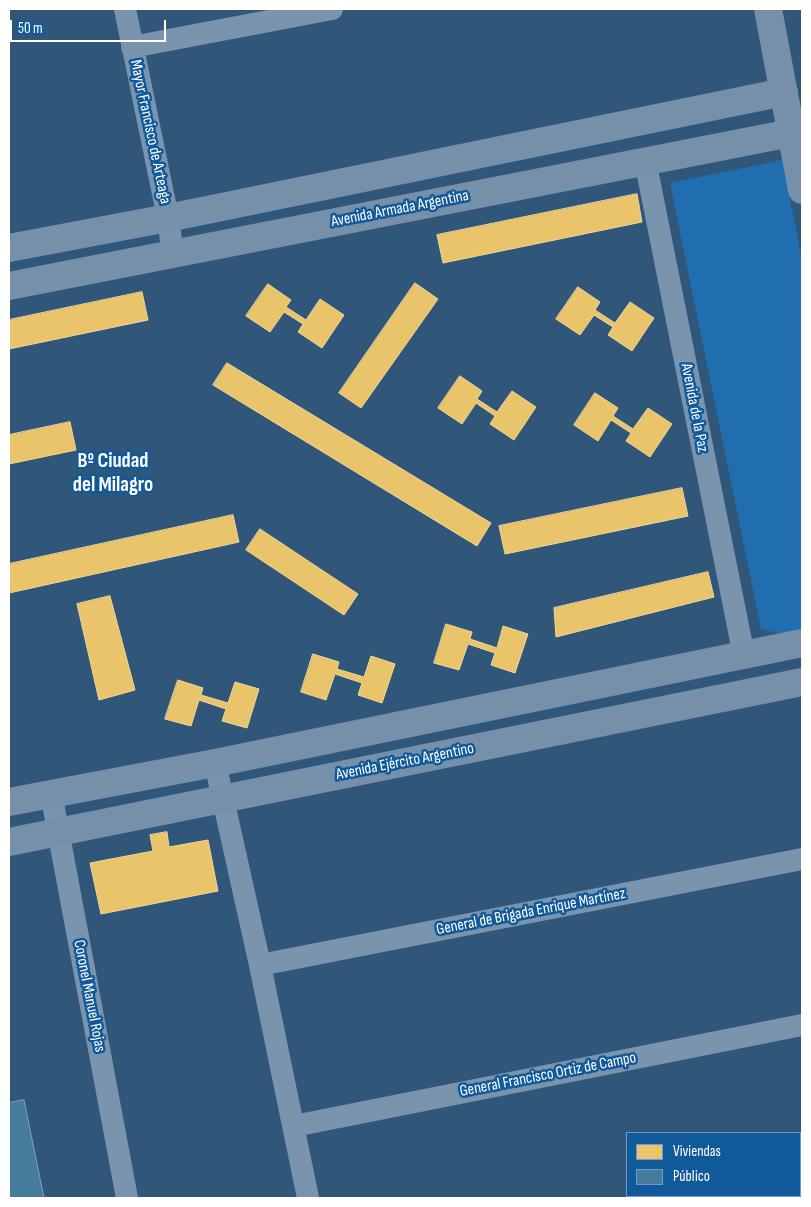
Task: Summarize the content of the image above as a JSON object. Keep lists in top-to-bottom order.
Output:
{
  "streets": {
    "street": [
      "Mayor Francisco de Arteaga",
      "Avenida Armada Argentina",
      "Avenida de la Paz",
      "Avenida Ejército Argentino",
      "General de Brigada Enrique Martínez",
      "Coronel Manuel Rojas",
      "General Francisco Ortiz de Campo"
    ]
  },
  "crossings": [
    ["Mayor Francisco de Arteaga", "Avenida Armada Argentina"],
    ["Avenida Armada Argentina", "Avenida de la Paz"],
    ["Avenida Ejército Argentino", "Coronel Manuel Rojas"]
  ],
  "districts": ["Bº Ciudad del Milagro"],
  "legend": ["Viviendas", "Público"],
  "scale_bar": "50 m"
}
